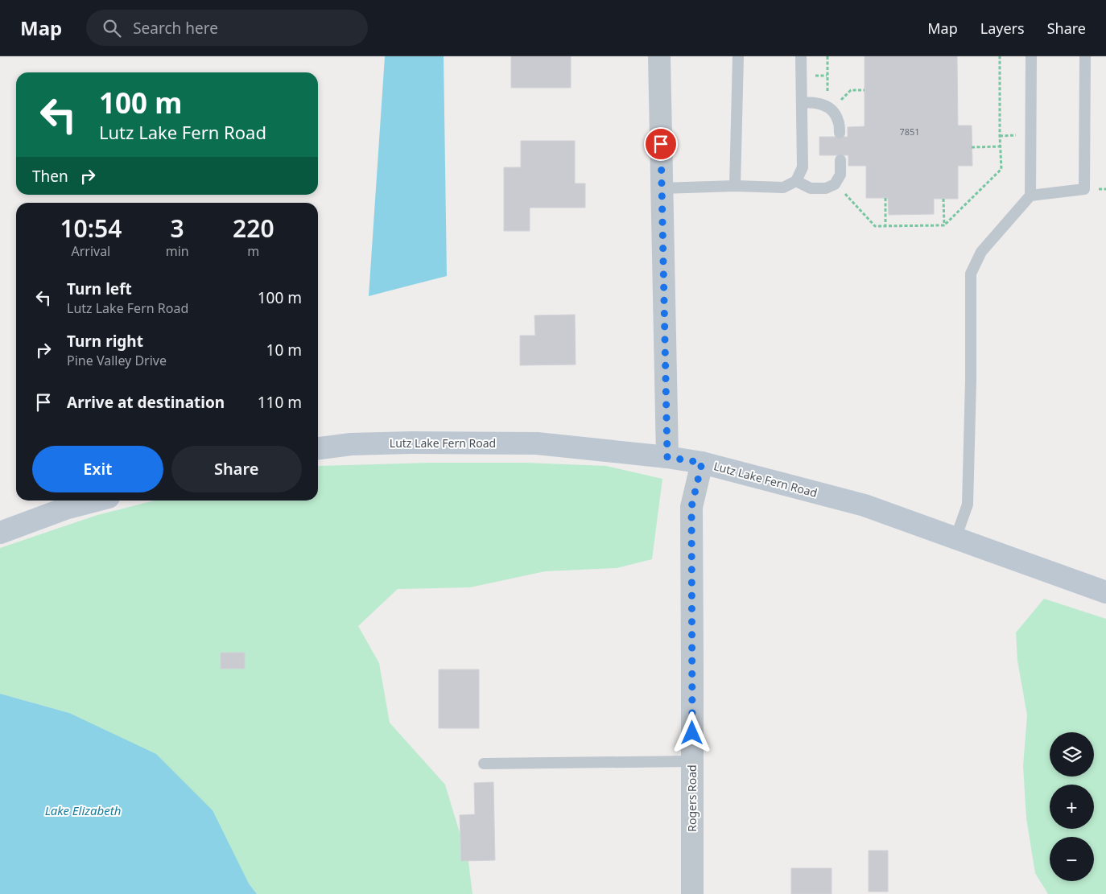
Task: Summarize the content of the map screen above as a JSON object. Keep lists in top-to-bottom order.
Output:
{
  "streets": {
    "main road": ["Lutz Lake Fern Road"],
    "street": ["Rogers Road"]
  },
  "crossings": [
    ["Lutz Lake Fern Road", "Rogers Road"]
  ],
  "water": ["Lake Elizabeth"],
  "house_numbers": ["7851"],
  "page": {
    "header": "Map",
    "search": "Search here",
    "nav": ["Map", "Layers", "Share"],
    "turn": ["100 m", "Lutz Lake Fern Road"],
    "then": "Then",
    "eta": [
      "10:54",
      "Arrival",
      "3",
      "min",
      "220",
      "m"
    ],
    "list": [
      {
        "name": "Turn left",
        "note": "Lutz Lake Fern Road",
        "value": "100 m"
      },
      {
        "name": "Turn right",
        "note": "Pine Valley Drive",
        "value": "10 m"
      },
      {
        "name": "Arrive at destination",
        "value": "110 m"
      }
    ],
    "buttons": ["Exit", "Share"],
    "map_buttons": ["+", "−"]
  }
}
